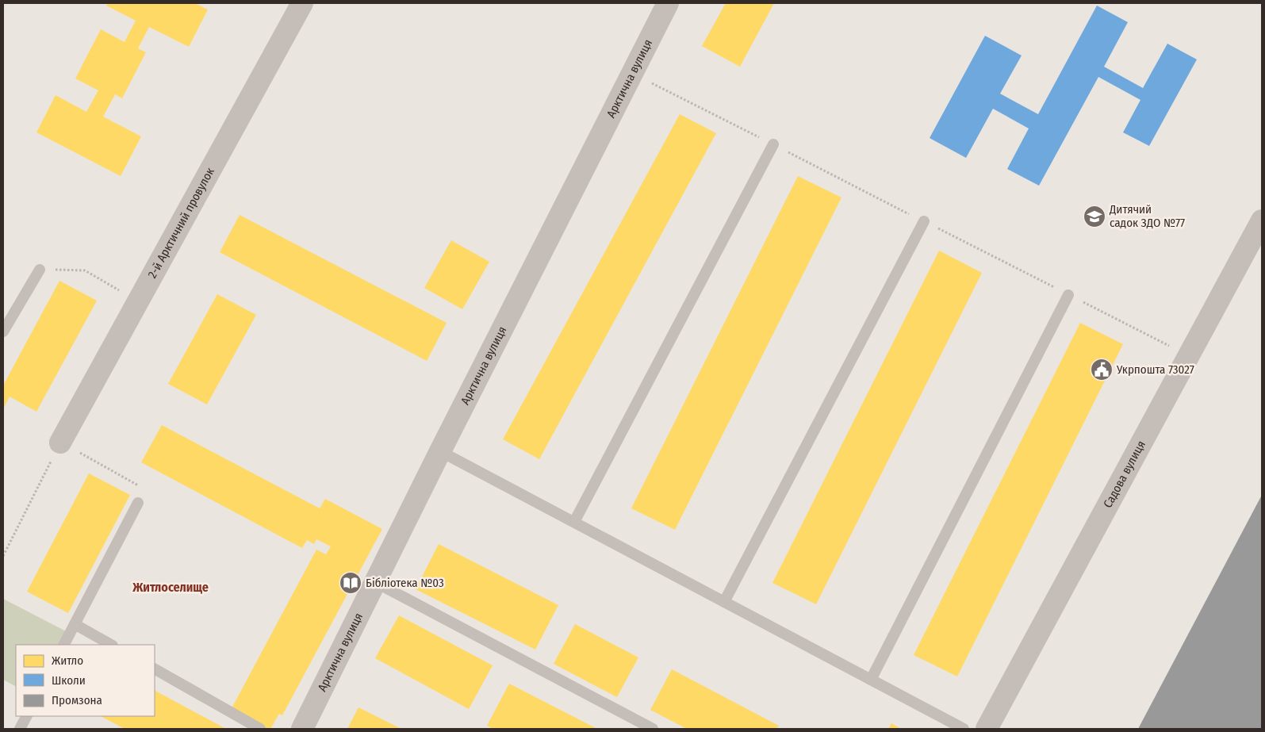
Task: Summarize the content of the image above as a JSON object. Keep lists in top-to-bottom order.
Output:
{
  "streets": {
    "street": ["Арктична вулиця", "2-й Арктичний провулок", "Садова вулиця"]
  },
  "districts": ["Житлоселище"],
  "places": {
    "school or university": ["Дитячий садок ЗДО №77"],
    "public building": ["Укрпошта 73027"],
    "library": ["Бібліотека №03"]
  },
  "legend": ["Житло", "Школи", "Промзона"]
}
